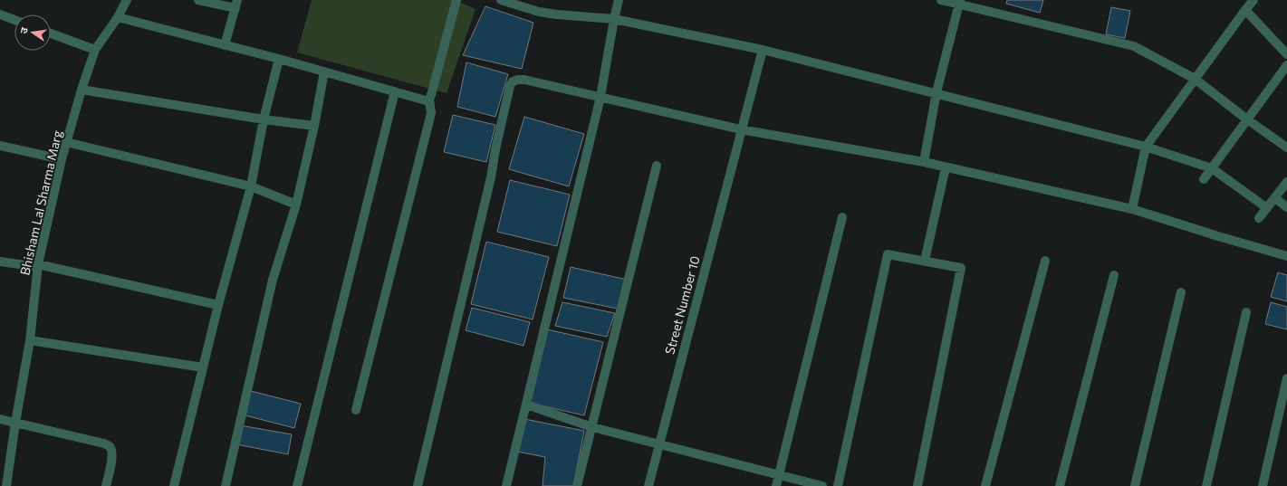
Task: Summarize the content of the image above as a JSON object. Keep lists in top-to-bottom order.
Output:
{
  "streets": {
    "street": ["Bhisham Lal Sharma Marg", "Street Number 10"]
  },
  "north": "left"
}
